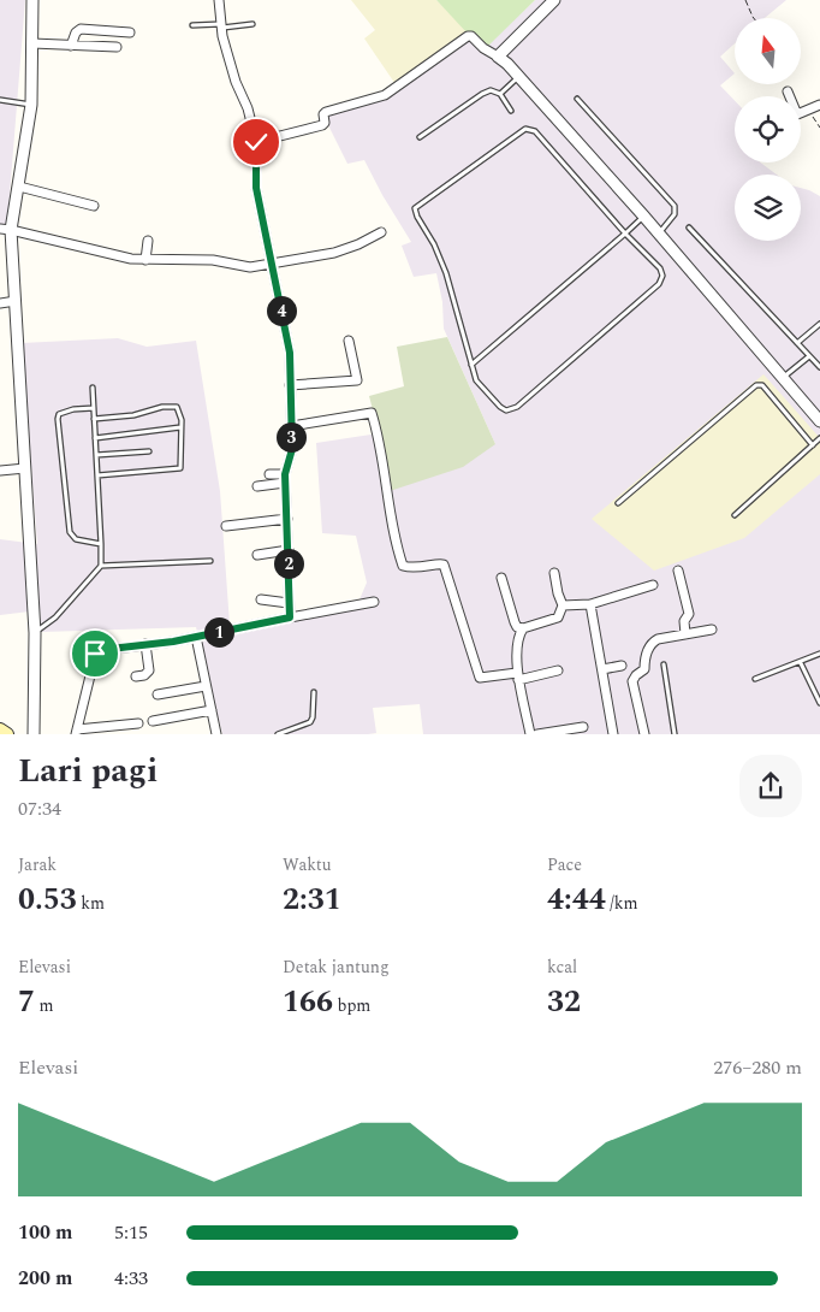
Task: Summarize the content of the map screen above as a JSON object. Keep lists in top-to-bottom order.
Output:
{
  "north": "top",
  "page": {
    "pins": [
      "4",
      "3",
      "2",
      "1"
    ],
    "heading": ["Lari pagi", "07:34"],
    "stats": [
      ["Jarak", "0.53 km"],
      ["Waktu", "2:31"],
      ["Pace", "4:44 /km"],
      ["Elevasi", "7 m"],
      ["Detak jantung", "166 bpm"],
      ["kcal", "32"]
    ],
    "chart": ["Elevasi", "276–280 m"],
    "list": [
      {
        "name": "100 m",
        "note": "5:15"
      },
      {
        "name": "200 m",
        "note": "4:33"
      }
    ]
  }
}
